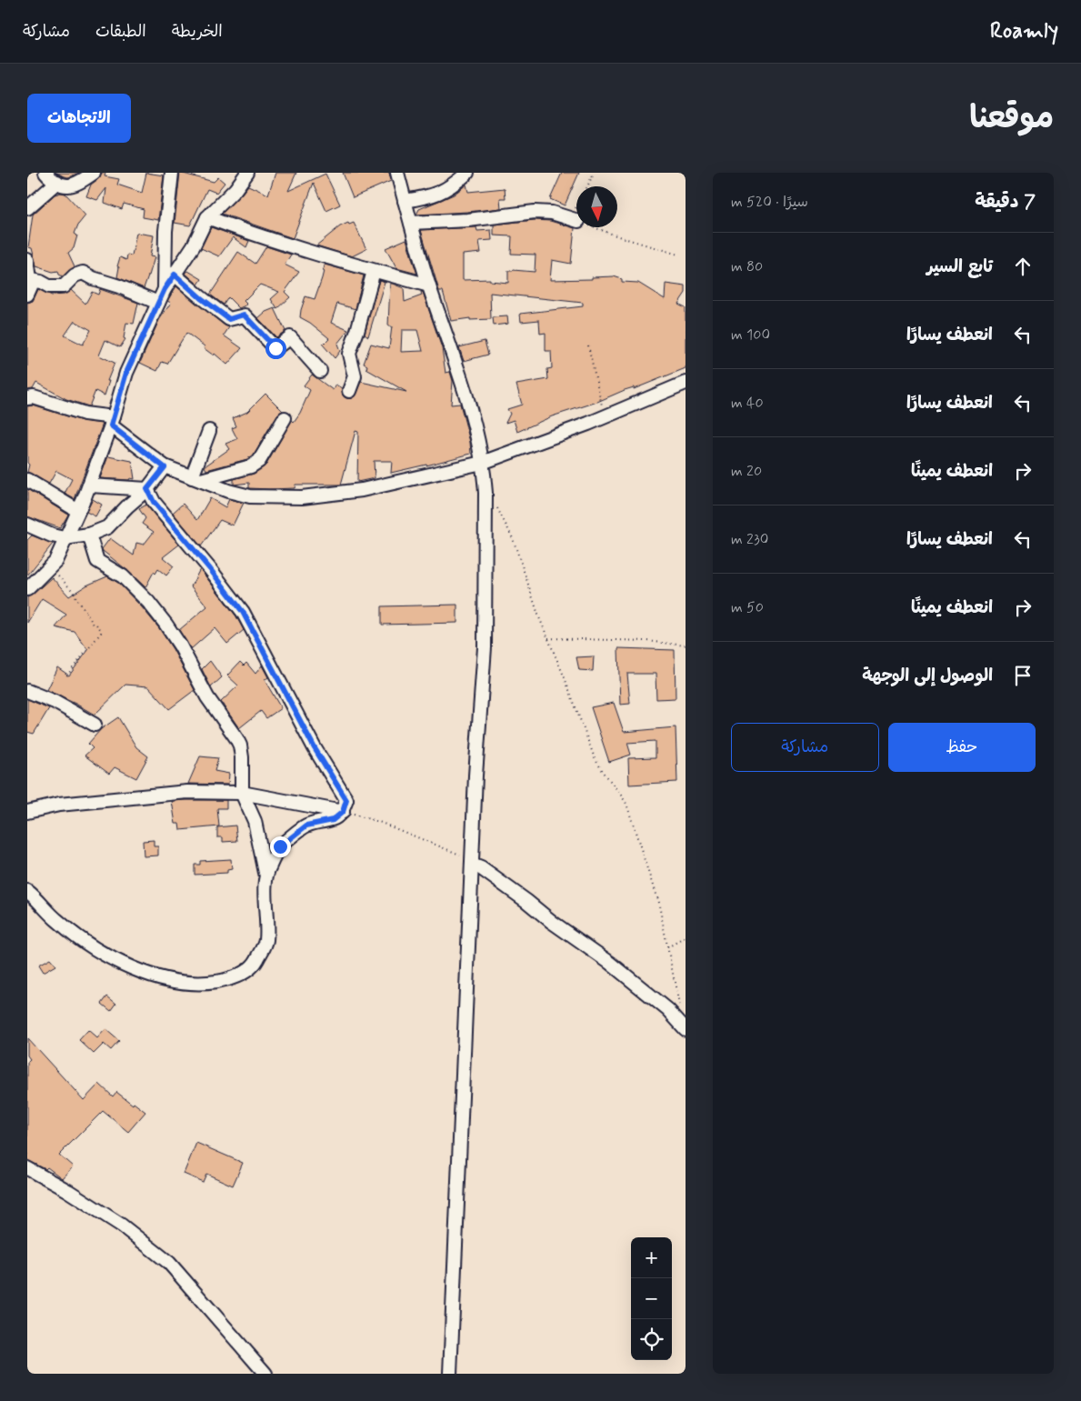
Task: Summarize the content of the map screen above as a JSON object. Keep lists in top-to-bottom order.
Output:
{
  "north": "bottom",
  "page": {
    "header": "Roamly",
    "nav": ["الخريطة", "الطبقات", "مشاركة"],
    "title": "موقعنا",
    "buttons": [
      "الاتجاهات",
      ["حفظ", "مشاركة"]
    ],
    "heading": ["7 دقيقة", "سيرًا · 520 m"],
    "list": [
      ["تابع السير", "80 m"],
      ["انعطف يسارًا", "100 m"],
      ["انعطف يسارًا", "40 m"],
      ["انعطف يمينًا", "20 m"],
      ["انعطف يسارًا", "230 m"],
      ["انعطف يمينًا", "50 m"],
      "الوصول إلى الوجهة"
    ],
    "map_buttons": ["+", "−"]
  }
}
